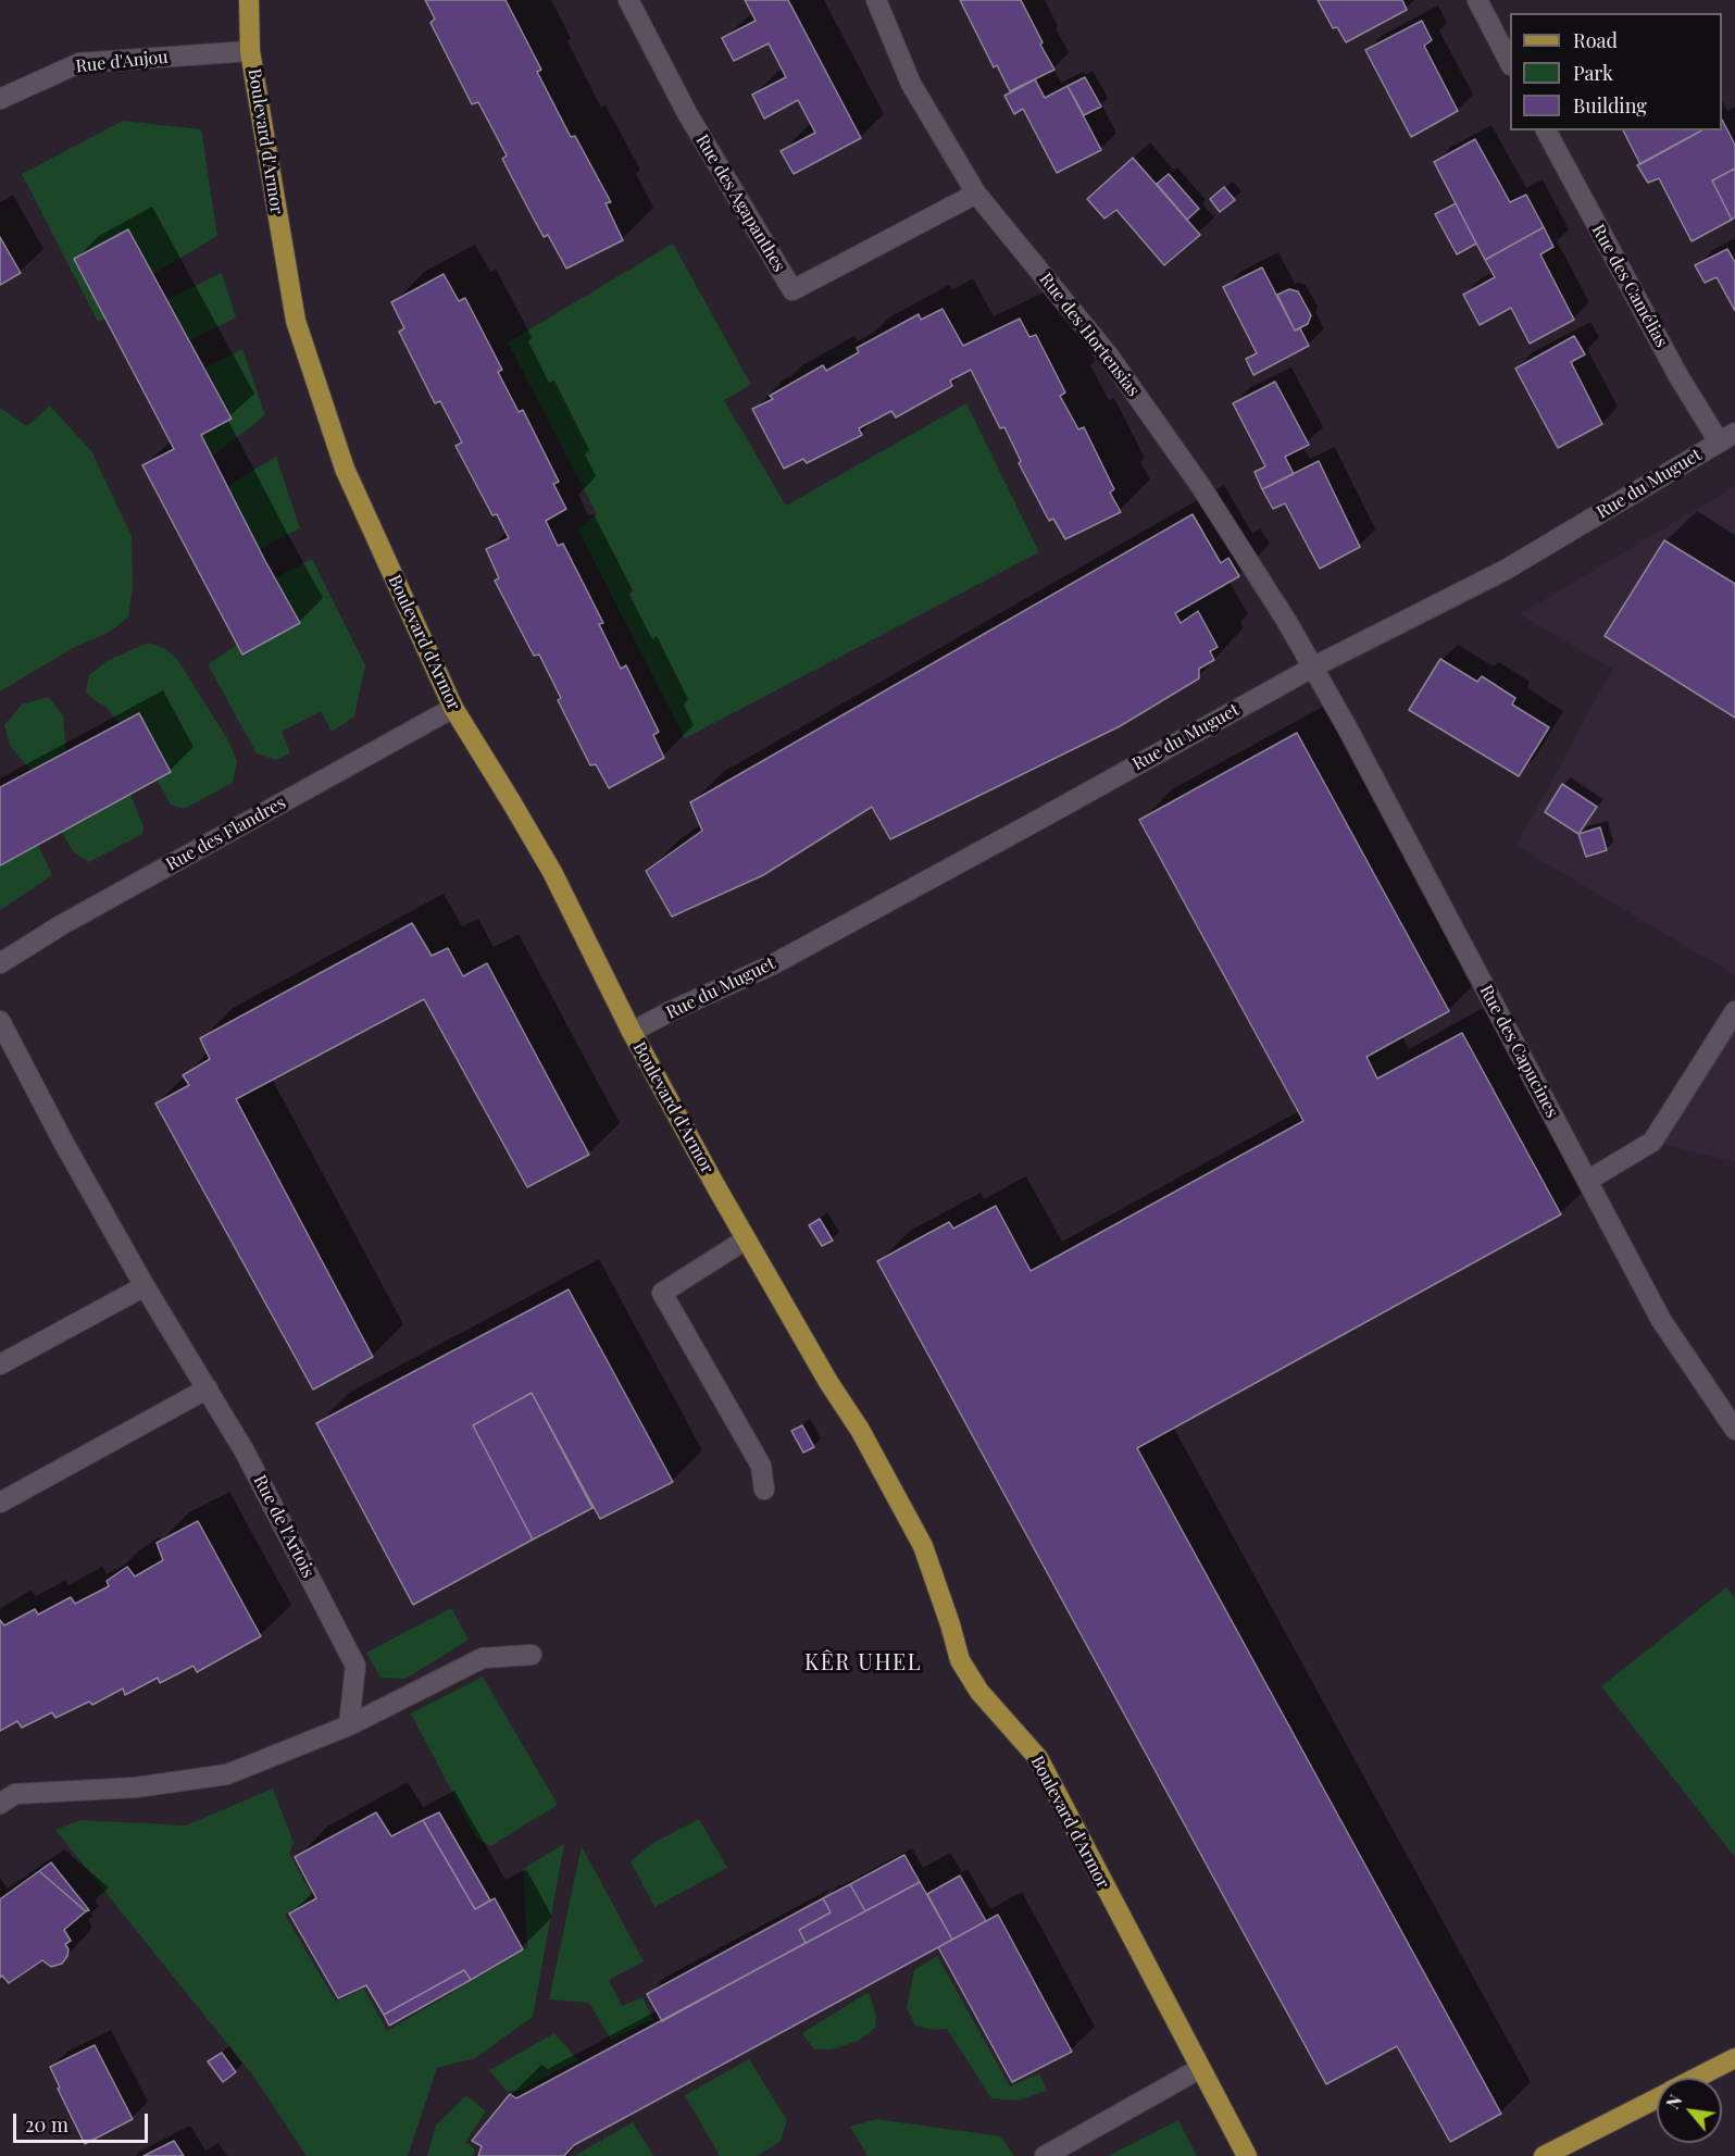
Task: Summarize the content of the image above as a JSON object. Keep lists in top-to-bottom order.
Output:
{
  "streets": {
    "main road": ["Boulevard d'Armor"],
    "street": [
      "Rue d'Anjou",
      "Rue des Agapanthes",
      "Rue des Camélias",
      "Rue des Hortensias",
      "Rue du Muguet",
      "Rue des Flandres",
      "Rue des Capucines",
      "Rue de l'Artois"
    ]
  },
  "crossings": [
    ["Rue d'Anjou", "Boulevard d'Armor"],
    ["Boulevard d'Armor", "Rue du Muguet"],
    ["Boulevard d'Armor", "Rue des Flandres"],
    ["Rue des Agapanthes", "Rue des Hortensias"],
    ["Rue des Camélias", "Rue du Muguet"],
    ["Rue des Hortensias", "Rue du Muguet"],
    ["Rue des Hortensias", "Rue des Capucines"],
    ["Rue du Muguet", "Rue des Capucines"]
  ],
  "districts": ["KÊR UHEL"],
  "legend": ["Road", "Park", "Building"],
  "scale_bar": "20 m",
  "north": "top left"
}
